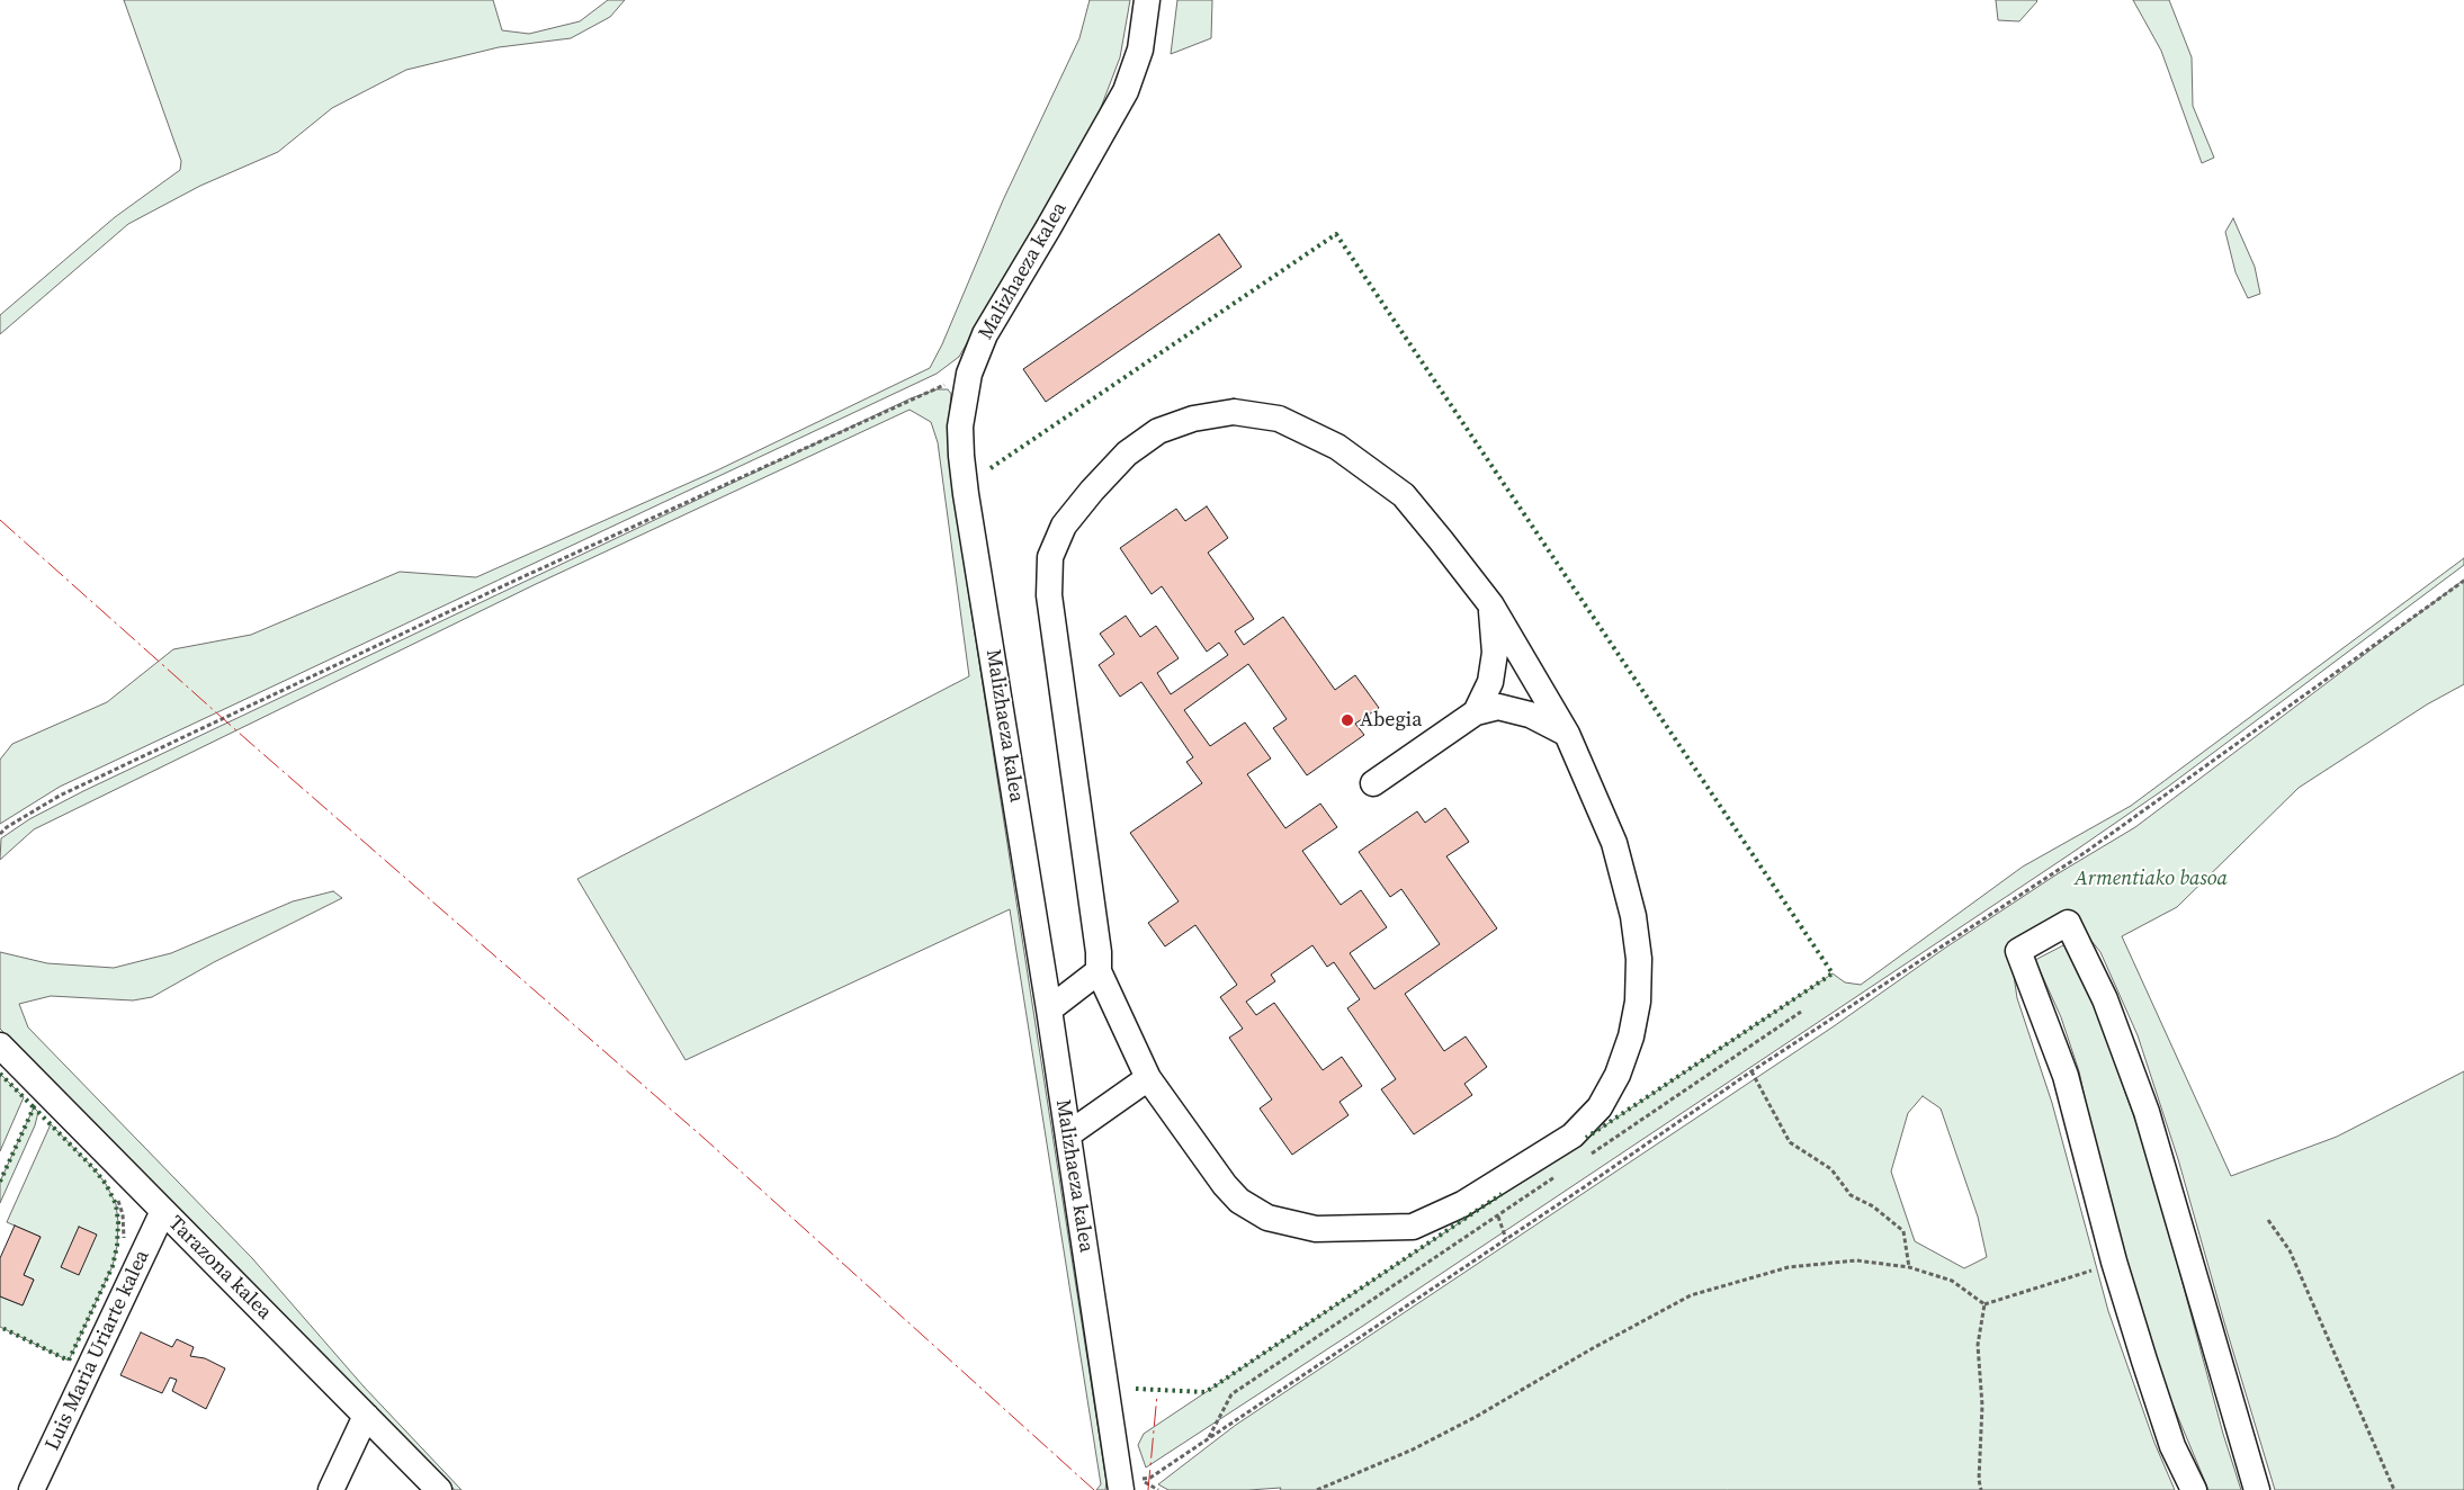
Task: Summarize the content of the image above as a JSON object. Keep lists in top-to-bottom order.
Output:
{
  "streets": {
    "street": ["Malizhaeza kalea", "Tarazona kalea", "Luis Maria Uriarte kalea"]
  },
  "crossings": [
    ["Tarazona kalea", "Luis Maria Uriarte kalea"]
  ],
  "parks": ["Armentiako basoa"],
  "places": ["Abegia"]
}
